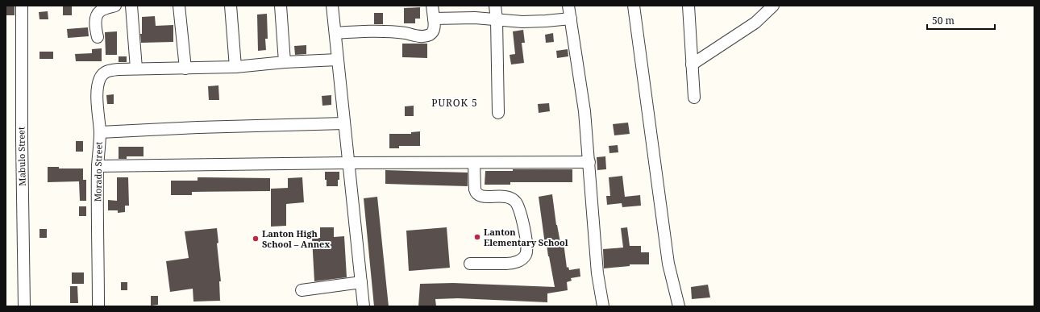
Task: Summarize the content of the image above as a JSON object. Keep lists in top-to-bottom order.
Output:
{
  "streets": {
    "street": ["Mabulo Street", "Morado Street"]
  },
  "districts": ["PUROK 5"],
  "places": ["Lanton Elementary School", "Lanton High School – Annex"],
  "scale_bar": "50 m"
}
